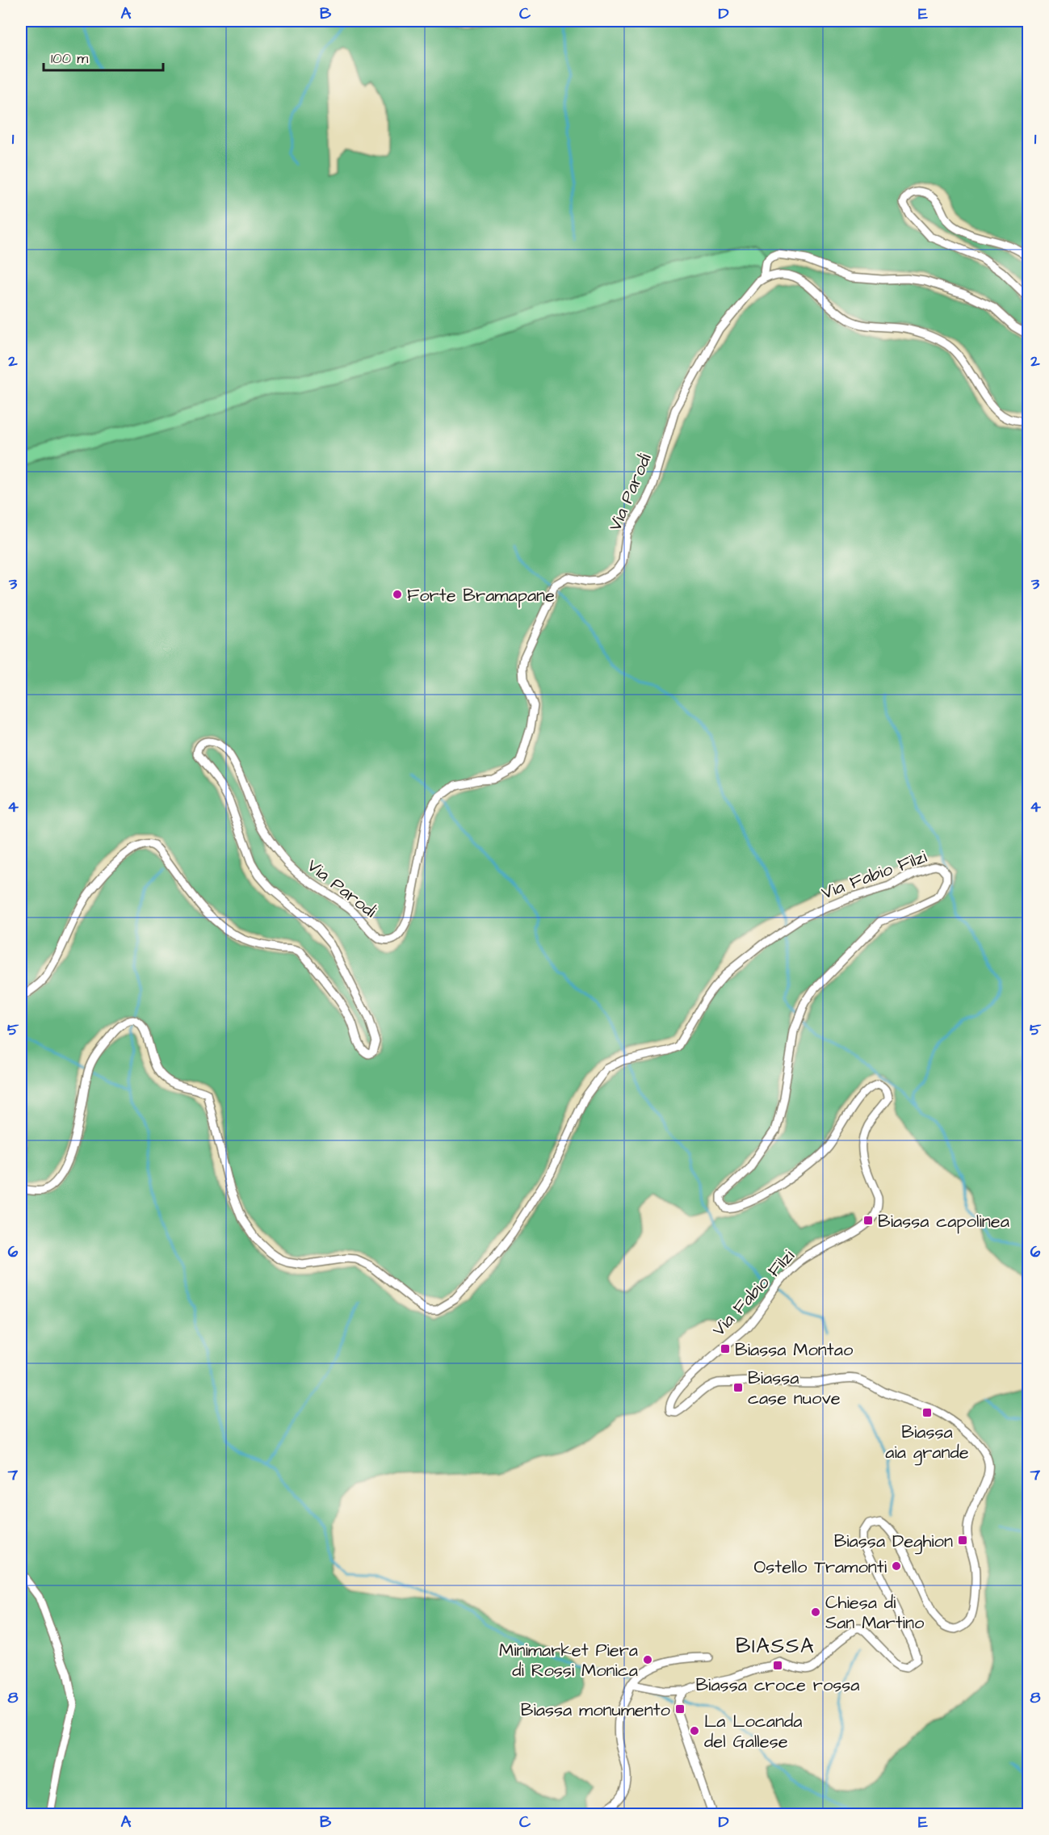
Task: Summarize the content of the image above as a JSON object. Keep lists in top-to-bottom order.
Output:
{
  "streets": {
    "street": ["Via Parodi", "Via Fabio Filzi"]
  },
  "districts": ["BIASSA"],
  "places": {
    "other": [
      "Forte Bramapane",
      "Ostello Tramonti",
      "Chiesa di San Martino",
      "Minimarket Piera di Rossi Monica",
      "La Locanda del Gallese"
    ],
    "transit": [
      "Biassa capolinea",
      "Biassa Montao",
      "Biassa case nuove",
      "Biassa aia grande",
      "Biassa Deghion",
      "Biassa croce rossa",
      "Biassa monumento"
    ]
  },
  "scale_bar": "100 m",
  "grid": {
    "columns": [
      "A",
      "B",
      "C",
      "D",
      "E"
    ],
    "rows": [
      "1",
      "2",
      "3",
      "4",
      "5",
      "6",
      "7",
      "8"
    ]
  }
}
